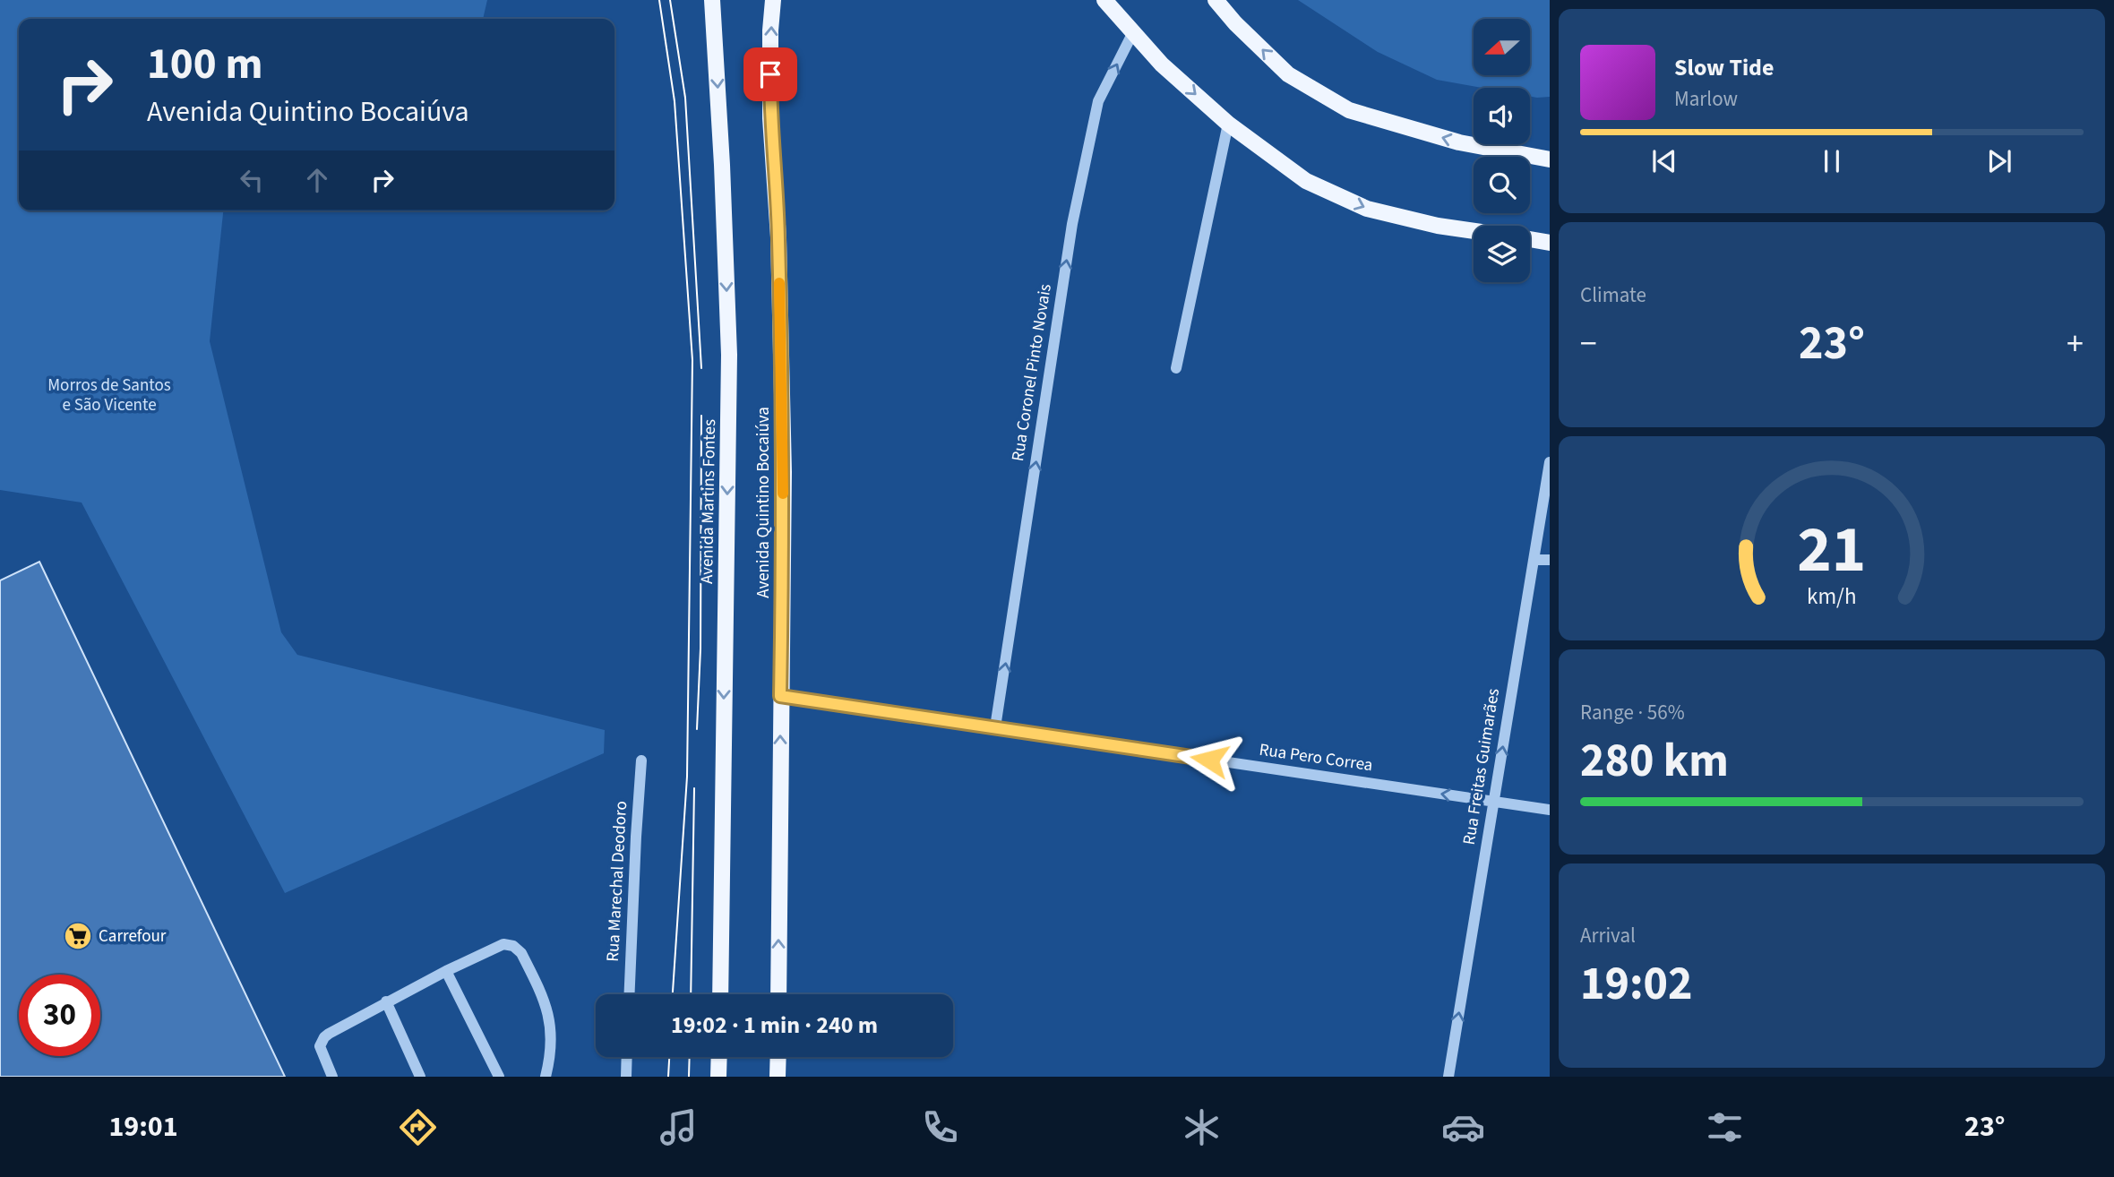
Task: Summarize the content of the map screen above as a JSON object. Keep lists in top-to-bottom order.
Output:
{
  "streets": {
    "main road": ["Avenida Martins Fontes", "Avenida Quintino Bocaiúva"],
    "street": [
      "Rua Coronel Pinto Novais",
      "Rua Pero Correa",
      "Rua Freitas Guimarães",
      "Rua Marechal Deodoro"
    ]
  },
  "crossings": [
    ["Rua Coronel Pinto Novais", "Rua Pero Correa"],
    ["Avenida Quintino Bocaiúva", "Rua Pero Correa"],
    ["Rua Pero Correa", "Rua Freitas Guimarães"]
  ],
  "one_way": [
    "Rua Coronel Pinto Novais",
    "Avenida Martins Fontes",
    "Avenida Quintino Bocaiúva",
    "Rua Pero Correa",
    "Rua Freitas Guimarães"
  ],
  "parks": ["Morros de Santos e São Vicente"],
  "places": {
    "supermarket": ["Carrefour"]
  },
  "north": "left",
  "page": {
    "turn": ["100 m", "Avenida Quintino Bocaiúva"],
    "song": ["Slow Tide", "Marlow"],
    "tile": [
      "Climate",
      ["Range · 56%", "280 km"],
      ["Arrival", "19:02"]
    ],
    "heat": ["−", "23°", "+"],
    "limit": "30",
    "trip": "19:02 · 1 min · 240 m",
    "tabs": ["19:01", "23°"],
    "gauge": ["21", "km/h"]
  }
}
